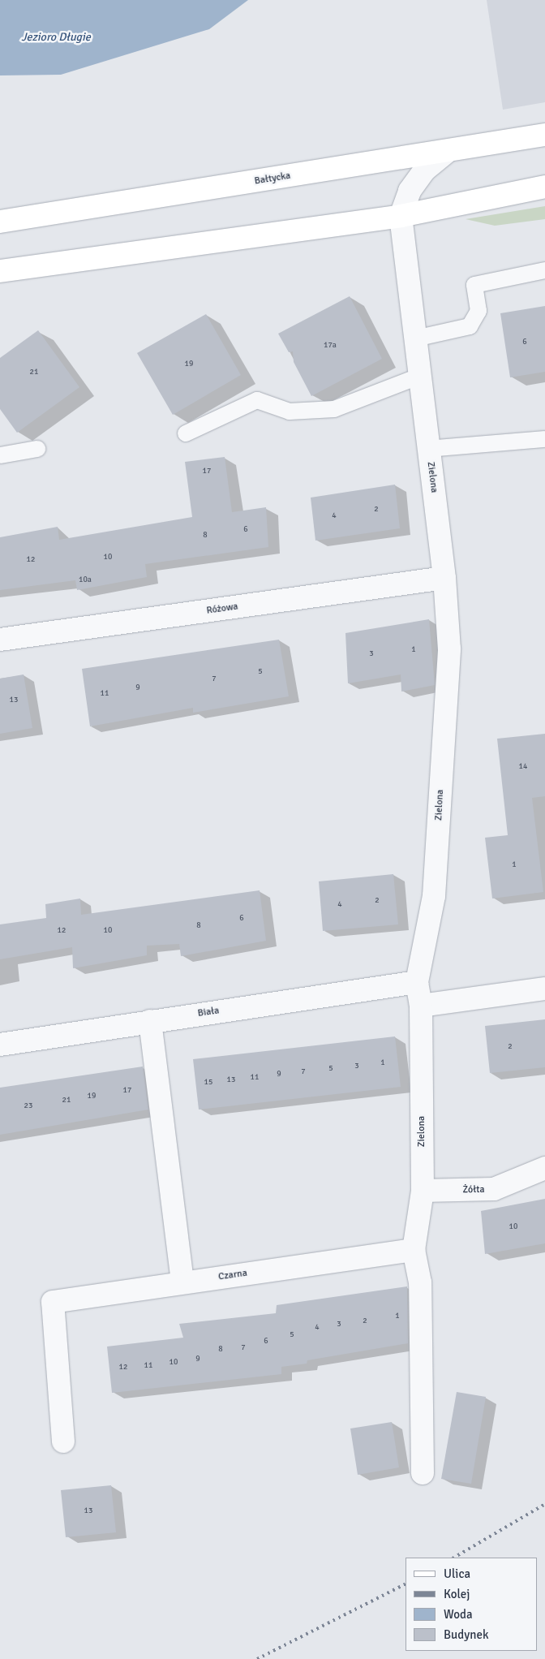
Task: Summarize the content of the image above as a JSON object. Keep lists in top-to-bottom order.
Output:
{
  "streets": {
    "main road": ["Bałtycka"],
    "street": [
      "Zielona",
      "Różowa",
      "Biała",
      "Żółta",
      "Czarna"
    ]
  },
  "crossings": [
    ["Bałtycka", "Zielona"],
    ["Zielona", "Różowa"],
    ["Zielona", "Biała"],
    ["Zielona", "Żółta"],
    ["Zielona", "Czarna"]
  ],
  "water": ["Jezioro Długie"],
  "house_numbers": [
    "6",
    "17a",
    "19",
    "21",
    "17",
    "2",
    "4",
    "6",
    "8",
    "10",
    "12",
    "10a",
    "1",
    "3",
    "5",
    "7",
    "9",
    "11",
    "13",
    "14",
    "1",
    "2",
    "4",
    "6",
    "8",
    "12",
    "10",
    "2",
    "1",
    "3",
    "5",
    "7",
    "9",
    "11",
    "13",
    "15",
    "17",
    "19",
    "21",
    "23",
    "10",
    "1",
    "2",
    "3",
    "4",
    "5",
    "6",
    "7",
    "8",
    "9",
    "10",
    "11",
    "12",
    "13"
  ],
  "legend": [
    "Ulica",
    "Kolej",
    "Woda",
    "Budynek"
  ]
}
